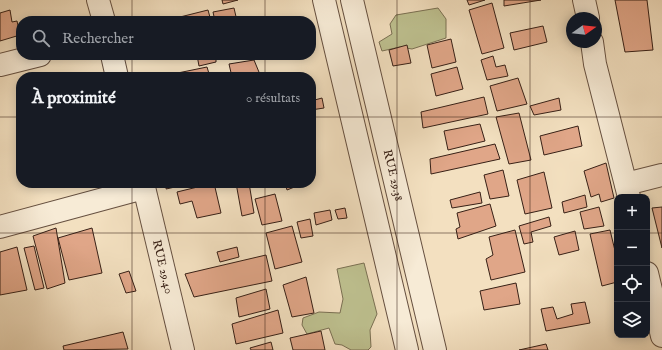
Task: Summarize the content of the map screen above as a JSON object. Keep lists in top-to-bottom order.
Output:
{
  "streets": {
    "street": ["RUE 29.38", "RUE 29.40"]
  },
  "north": "right",
  "page": {
    "search": "Rechercher",
    "heading": ["À proximité", "0 résultats"],
    "map_buttons": ["+", "−"]
  }
}
